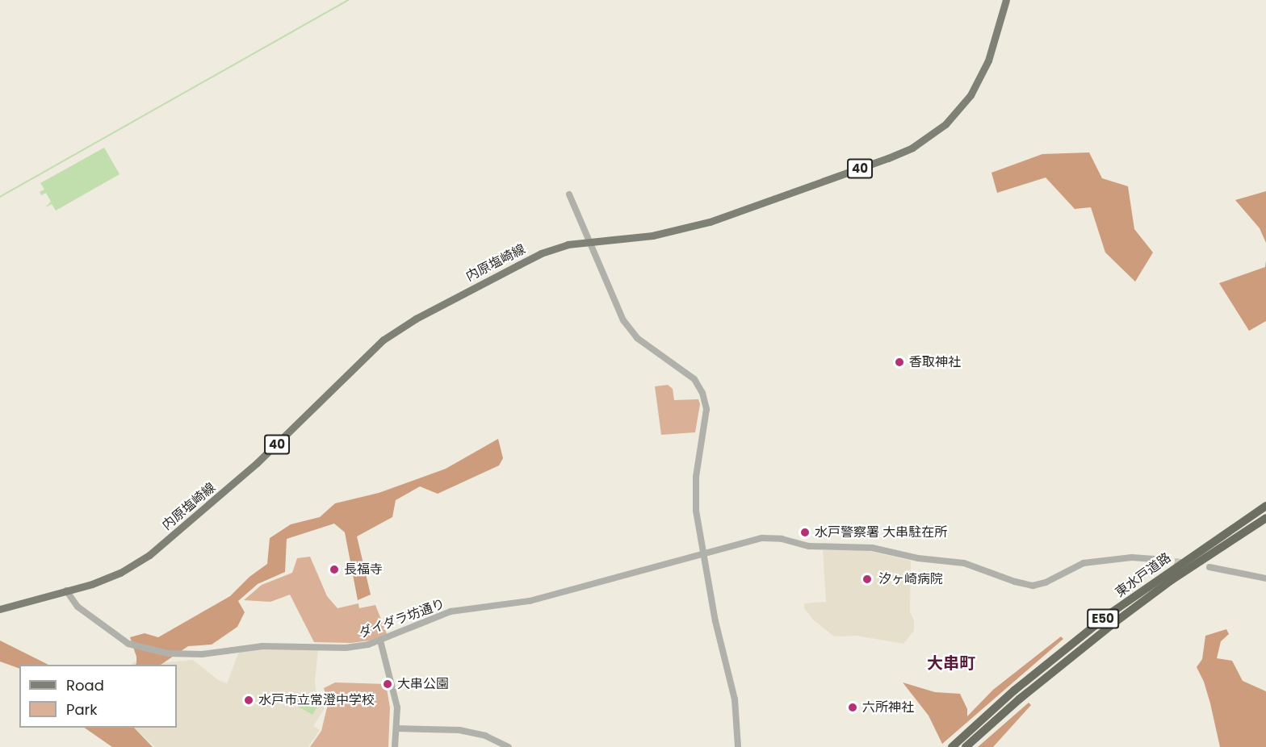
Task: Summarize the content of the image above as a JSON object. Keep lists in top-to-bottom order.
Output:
{
  "streets": {
    "highway": ["東水戸道路", "E50"],
    "main road": ["40", "内原塩崎線"],
    "street": ["ダイダラ坊通り"]
  },
  "crossings": [
    ["内原塩崎線", "ダイダラ坊通り"]
  ],
  "districts": ["大串町"],
  "places": [
    "香取神社",
    "水戸警察署 大串駐在所",
    "長福寺",
    "汐ヶ崎病院",
    "大串公園",
    "水戸市立常澄中学校",
    "六所神社"
  ],
  "legend": ["Road", "Park"]
}
